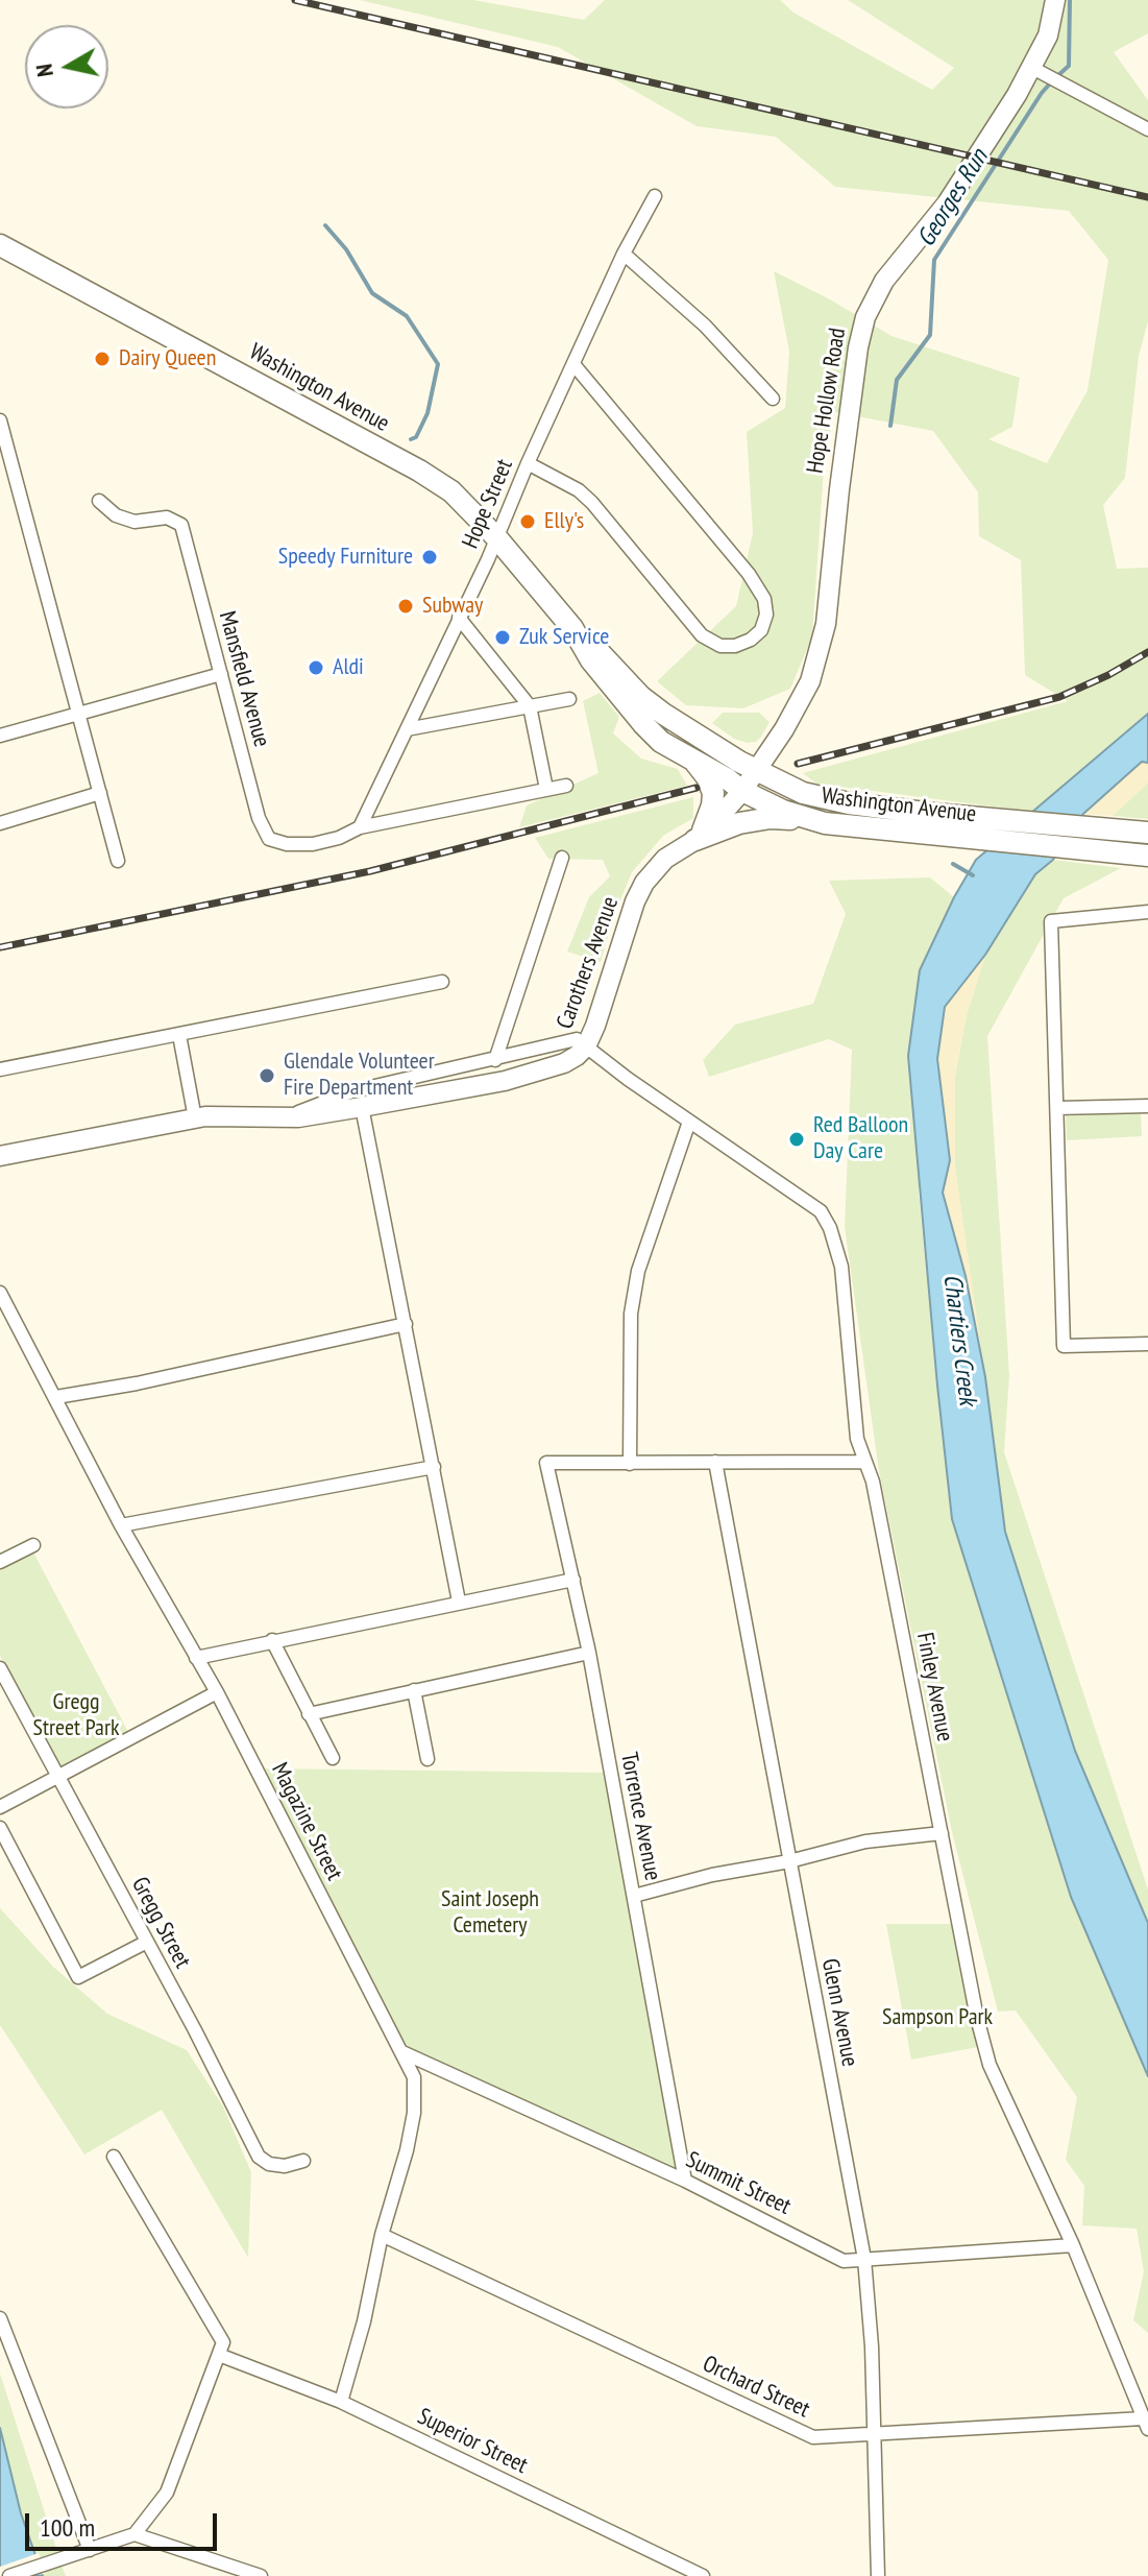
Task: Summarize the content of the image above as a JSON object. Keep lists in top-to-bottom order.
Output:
{
  "streets": {
    "main road": ["Washington Avenue"],
    "street": [
      "Hope Hollow Road",
      "Hope Street",
      "Mansfield Avenue",
      "Carothers Avenue",
      "Finley Avenue",
      "Torrence Avenue",
      "Magazine Street",
      "Gregg Street",
      "Glenn Avenue",
      "Summit Street",
      "Orchard Street",
      "Superior Street"
    ]
  },
  "crossings": [
    ["Washington Avenue", "Hope Hollow Road"],
    ["Washington Avenue", "Hope Street"],
    ["Washington Avenue", "Carothers Avenue"],
    ["Hope Hollow Road", "Carothers Avenue"],
    ["Hope Street", "Mansfield Avenue"],
    ["Carothers Avenue", "Finley Avenue"],
    ["Finley Avenue", "Summit Street"],
    ["Finley Avenue", "Orchard Street"],
    ["Torrence Avenue", "Summit Street"],
    ["Magazine Street", "Summit Street"],
    ["Magazine Street", "Orchard Street"],
    ["Magazine Street", "Superior Street"],
    ["Glenn Avenue", "Summit Street"],
    ["Glenn Avenue", "Orchard Street"]
  ],
  "water": ["Georges Run", "Chartiers Creek"],
  "parks": ["Gregg Street Park", "Saint Joseph Cemetery", "Sampson Park"],
  "places": [
    "Dairy Queen",
    "Elly's",
    "Speedy Furniture",
    "Subway",
    "Zuk Service",
    "Aldi",
    "Glendale Volunteer Fire Department",
    "Red Balloon Day Care"
  ],
  "scale_bar": "100 m",
  "north": "left"
}
